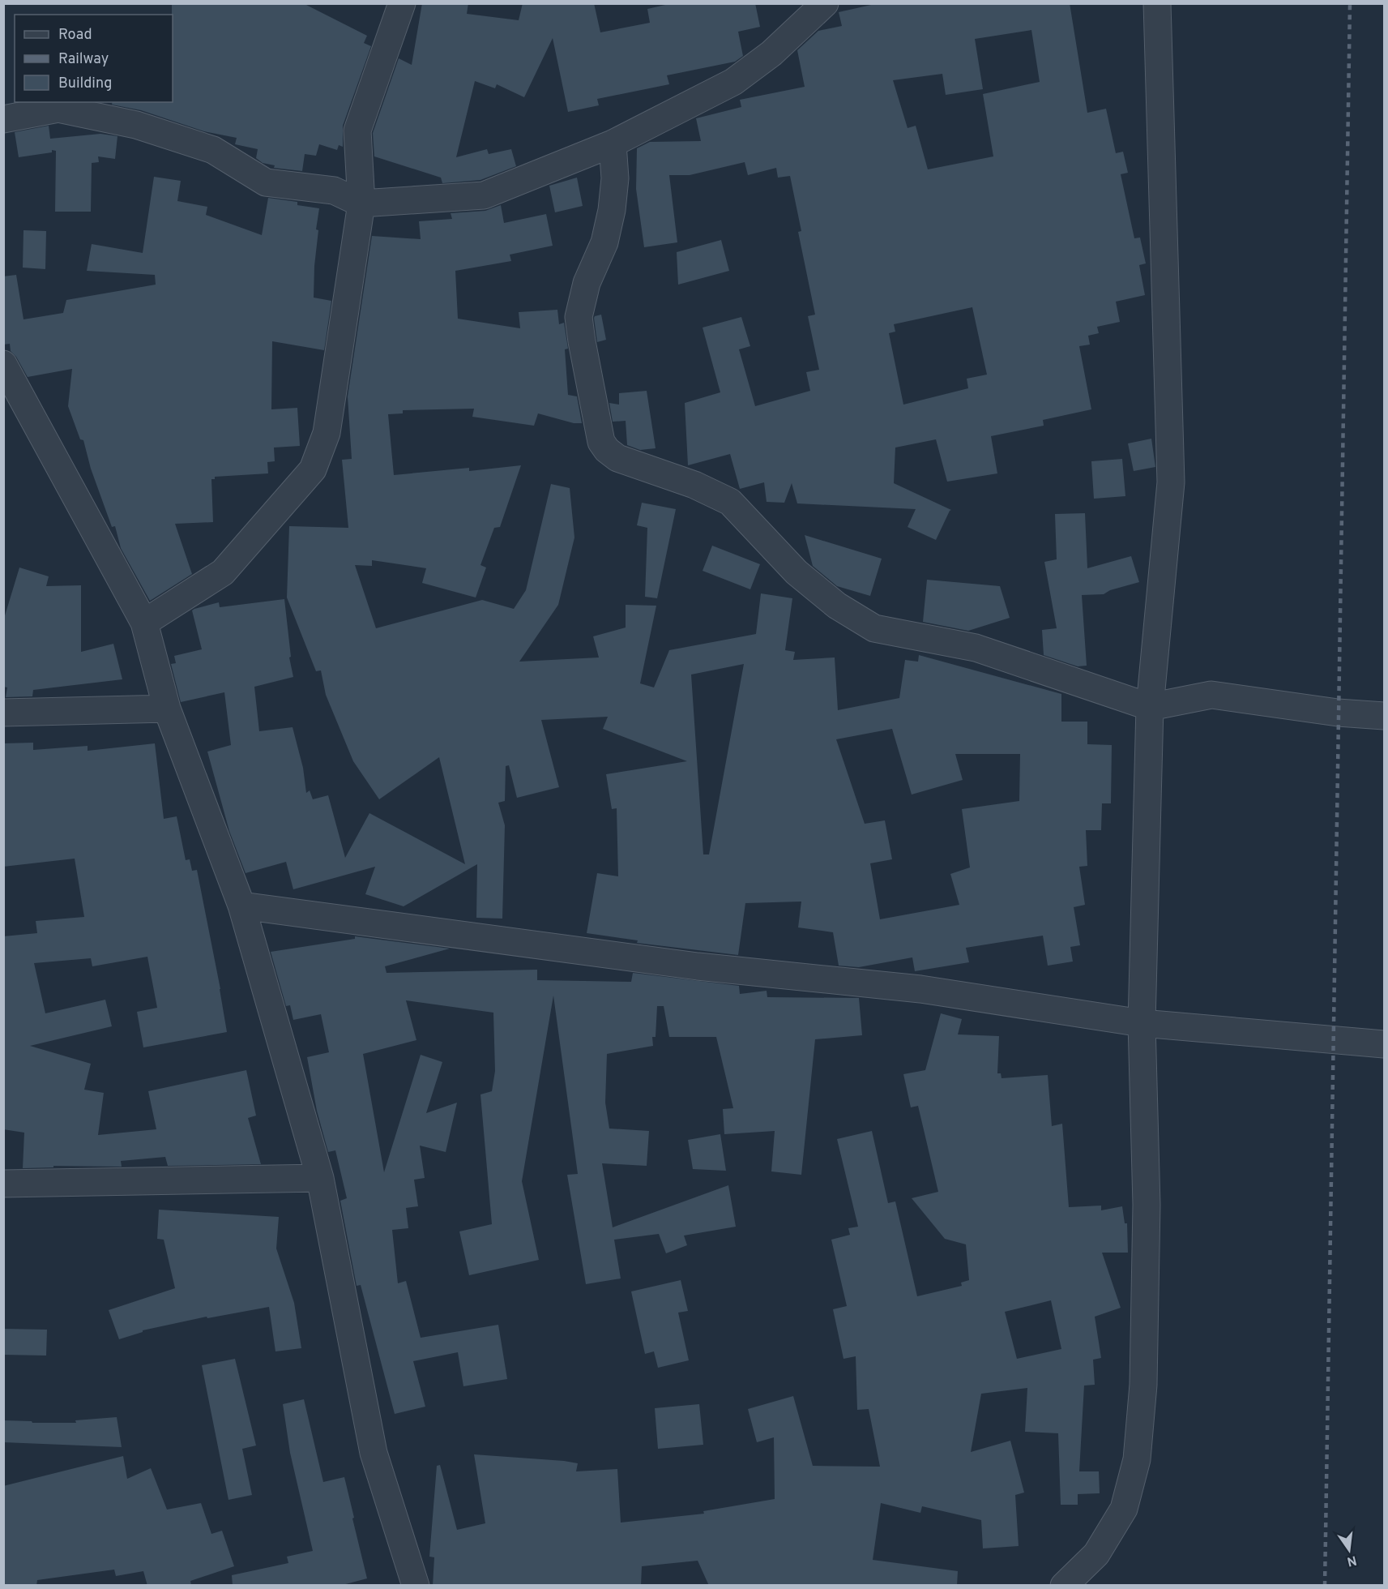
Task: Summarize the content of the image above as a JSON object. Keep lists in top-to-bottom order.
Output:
{
  "legend": ["Road", "Railway", "Building"],
  "north": "bottom"
}
